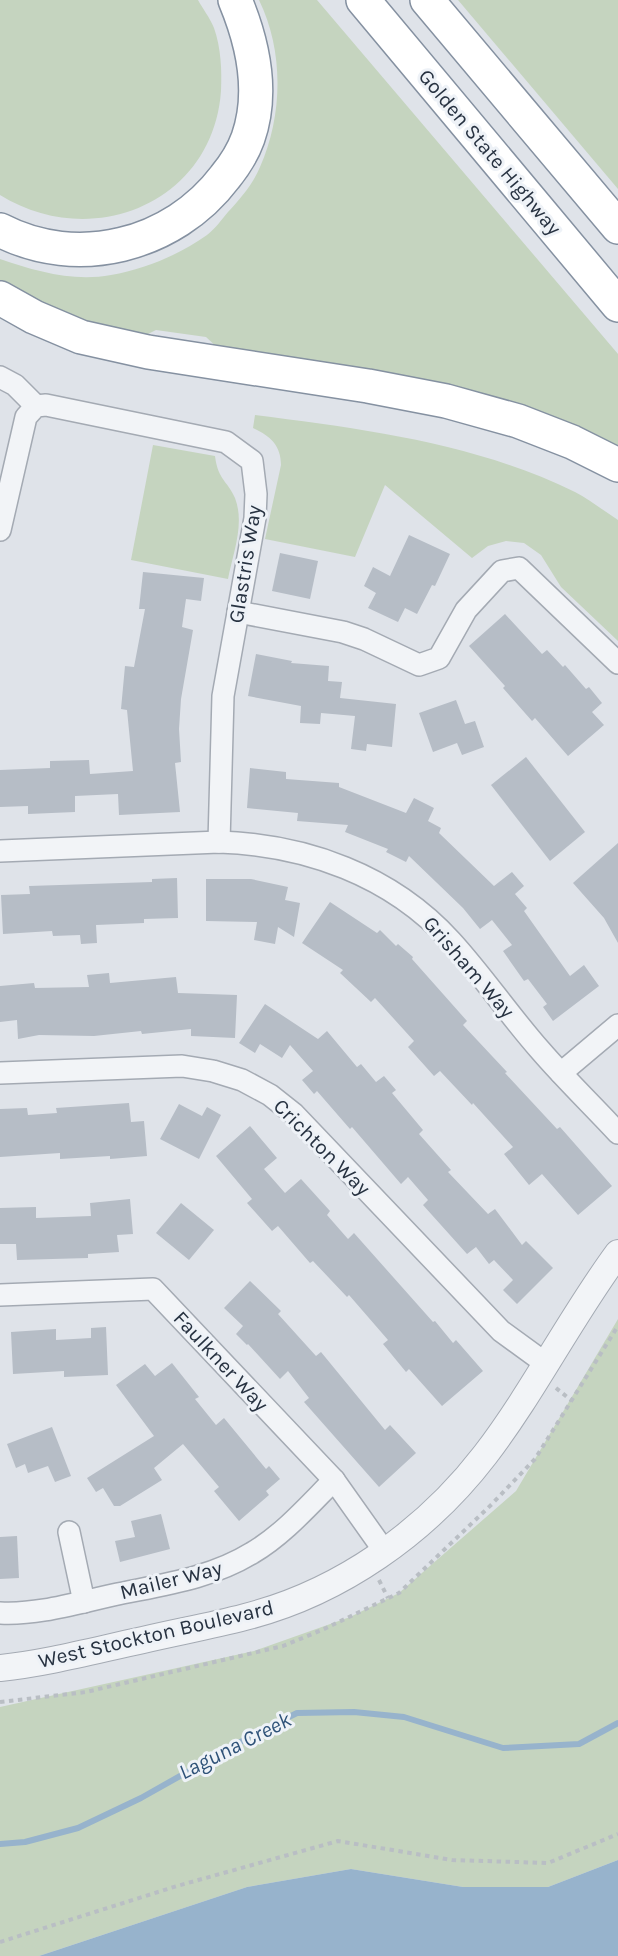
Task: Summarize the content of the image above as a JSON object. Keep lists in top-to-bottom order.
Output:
{
  "streets": {
    "highway": ["Golden State Highway"],
    "street": [
      "Glastris Way",
      "Grisham Way",
      "Crichton Way",
      "Faulkner Way",
      "Mailer Way",
      "West Stockton Boulevard"
    ]
  },
  "crossings": [
    ["Glastris Way", "Grisham Way"],
    ["Crichton Way", "West Stockton Boulevard"],
    ["Faulkner Way", "Mailer Way"],
    ["Faulkner Way", "West Stockton Boulevard"]
  ],
  "water": ["Laguna Creek"]
}
